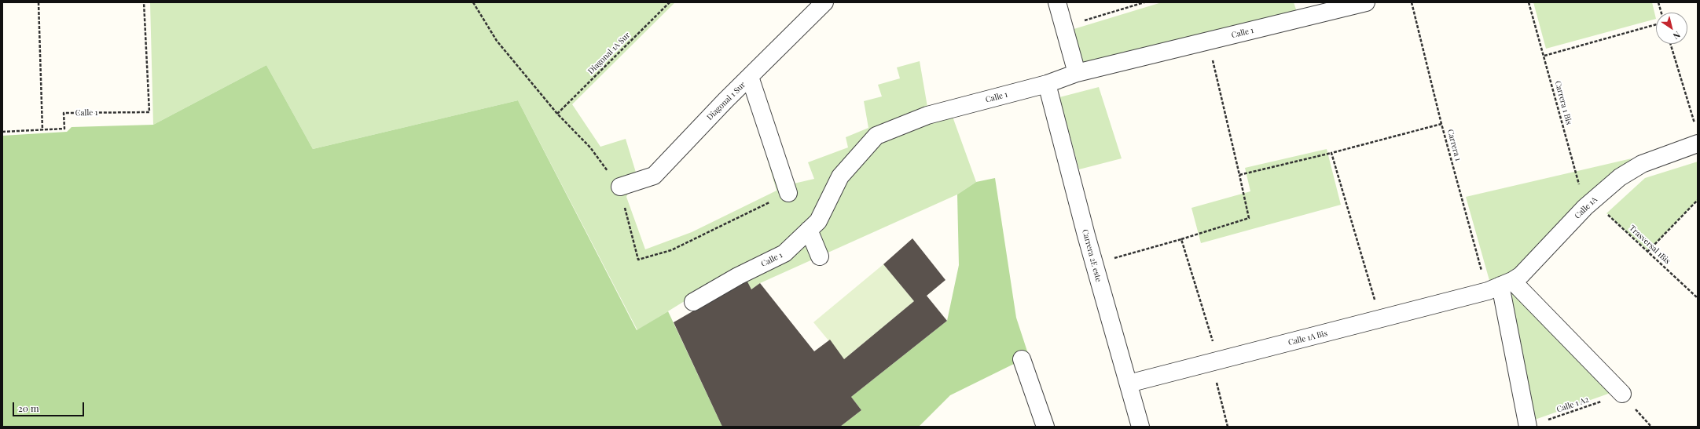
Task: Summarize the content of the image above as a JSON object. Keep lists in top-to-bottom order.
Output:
{
  "streets": {
    "street": [
      "Calle 1",
      "Diagonal 1 Sur",
      "Calle 1A",
      "Carrera 2E este",
      "Calle 1A Bis"
    ],
    "path": [
      "Diagonal 1A Sur",
      "Carrera 1 Bis",
      "Carrera 1",
      "Trasversal 1Bis",
      "Calle 1 A2"
    ]
  },
  "crossings": [
    ["Calle 1", "Carrera 2E este"],
    ["Carrera 1 Bis", "Calle 1A"],
    ["Carrera 1 Bis", "Trasversal 1Bis"],
    ["Carrera 1", "Calle 1A"],
    ["Carrera 1", "Calle 1A Bis"],
    ["Calle 1A", "Trasversal 1Bis"],
    ["Calle 1A", "Calle 1A Bis"],
    ["Carrera 2E este", "Calle 1A Bis"]
  ],
  "scale_bar": "20 m",
  "north": "bottom right"
}
